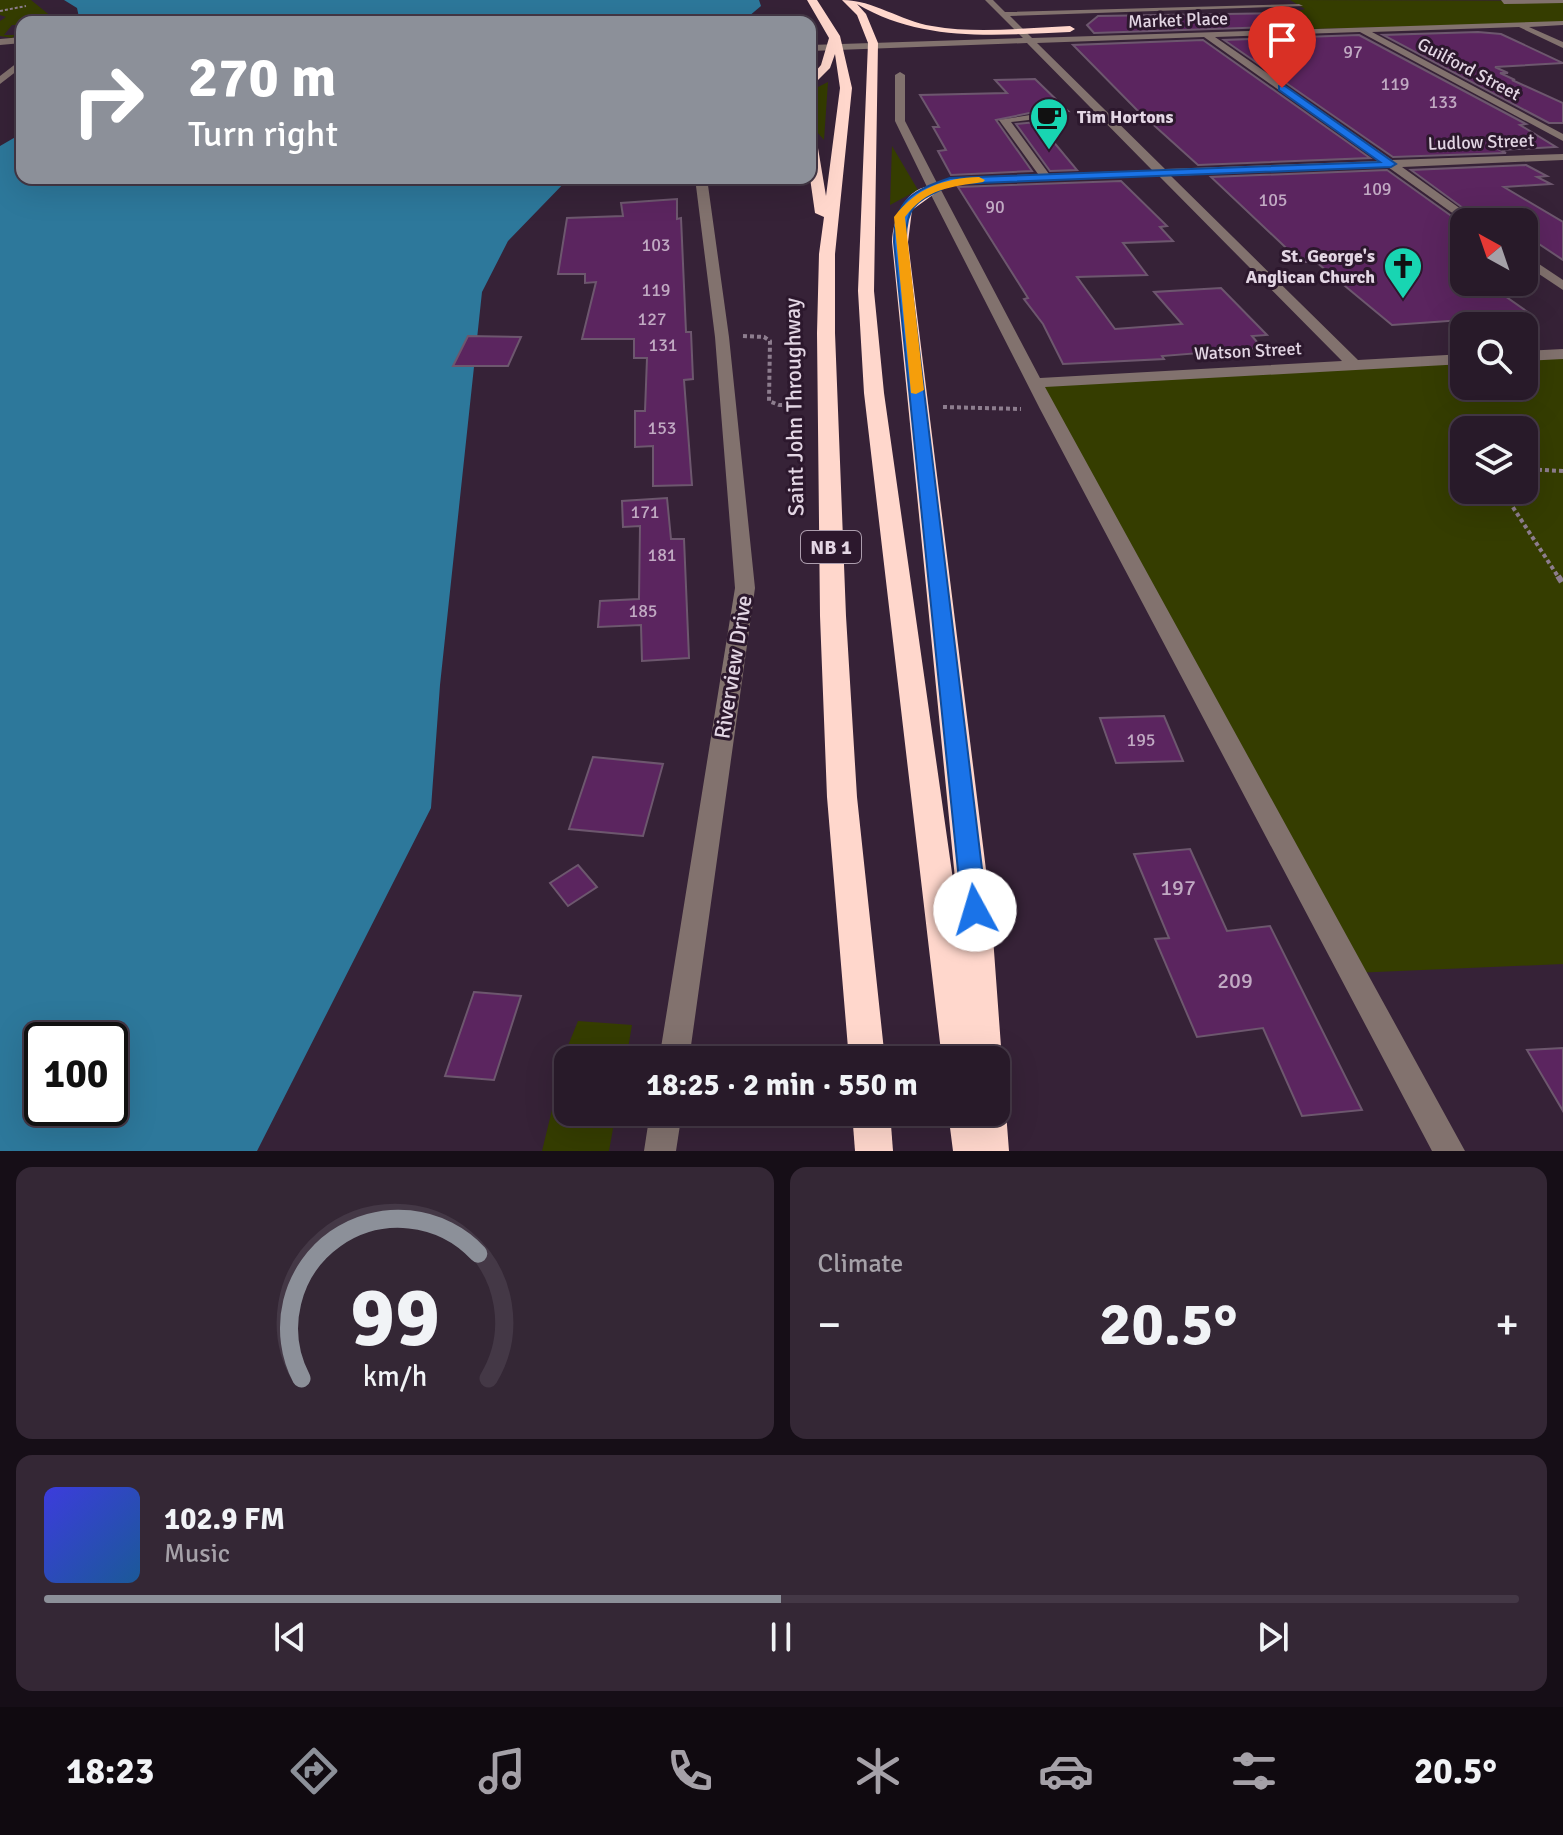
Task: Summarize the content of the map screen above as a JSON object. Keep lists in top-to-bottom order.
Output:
{
  "streets": {
    "highway": ["Saint John Throughway", "NB 1"],
    "street": [
      "Market Place",
      "Guilford Street",
      "Ludlow Street",
      "Watson Street",
      "Riverview Drive"
    ]
  },
  "crossings": [
    ["Market Place", "Guilford Street"]
  ],
  "places": {
    "cafe": ["Tim Hortons"],
    "church": ["St. George's Anglican Church"]
  },
  "house_numbers": [
    "97",
    "119",
    "133",
    "109",
    "105",
    "90",
    "103",
    "119",
    "127",
    "131",
    "153",
    "171",
    "181",
    "185",
    "195",
    "197",
    "209"
  ],
  "north": "top left",
  "page": {
    "turn": ["270 m", "Turn right"],
    "limit": "100",
    "trip": "18:25 · 2 min · 550 m",
    "tile": "Climate",
    "heat": ["−", "20.5°", "+"],
    "song": ["102.9 FM", "Music"],
    "tabs": ["18:23", "20.5°"],
    "gauge": ["99", "km/h"]
  }
}
